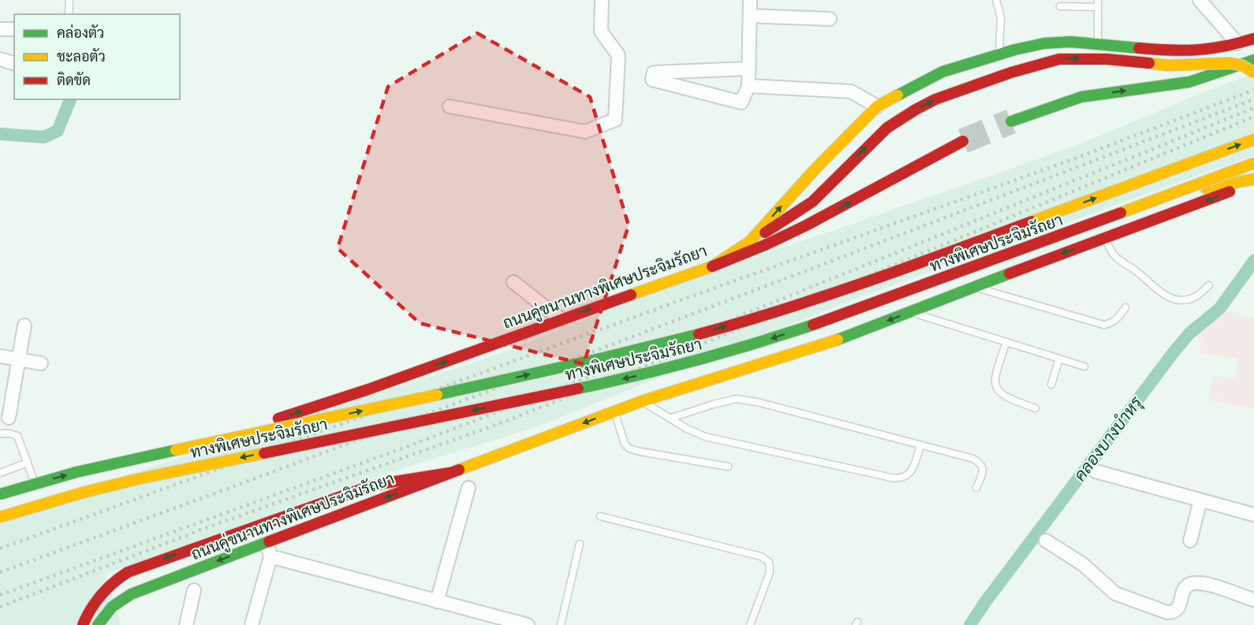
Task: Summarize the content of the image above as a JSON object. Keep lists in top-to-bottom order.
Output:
{
  "streets": {
    "main road": ["ทางพิเศษประจิมรัถยา", "ถนนคู่ขนานทางพิเศษประจิมรัถยา"]
  },
  "water": ["คลองบางบำหรุ"],
  "legend": ["คล่องตัว", "ชะลอตัว", "ติดขัด"]
}
